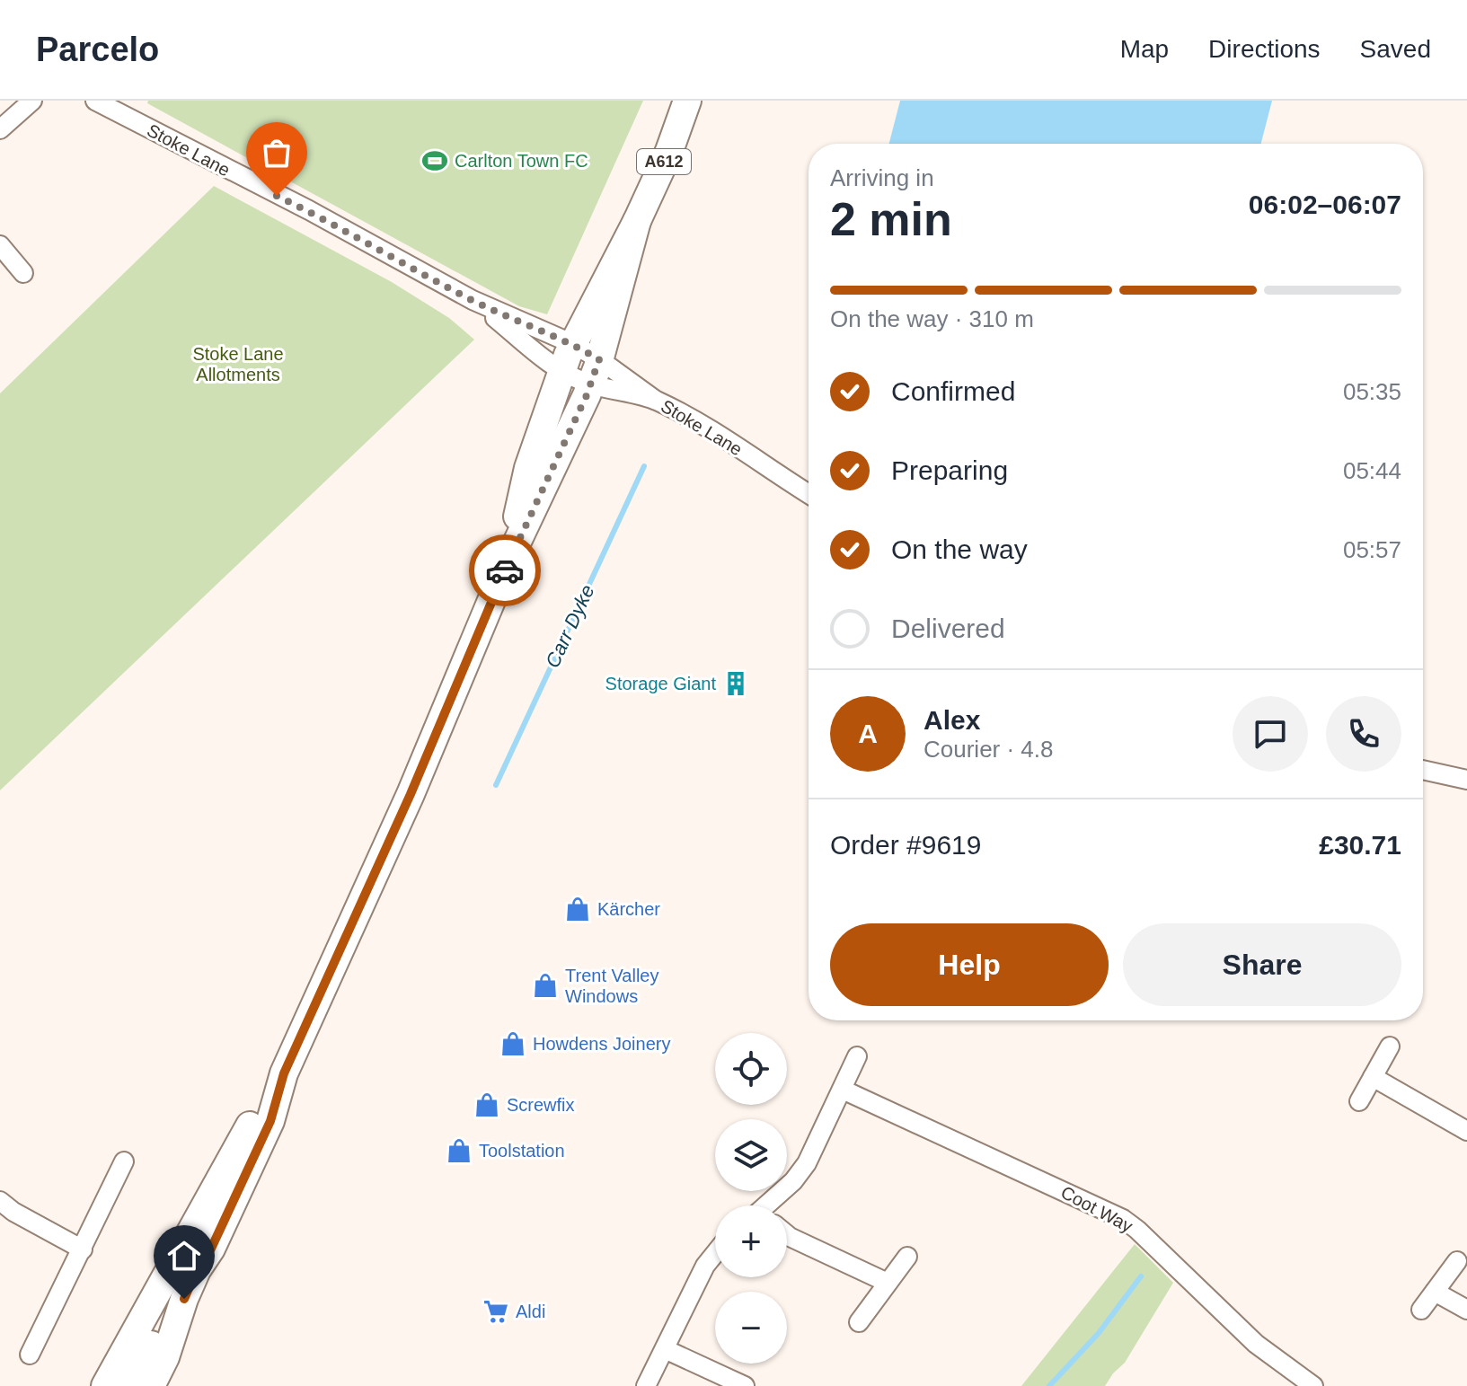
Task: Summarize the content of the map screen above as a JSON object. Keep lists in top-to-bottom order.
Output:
{
  "streets": {
    "main road": ["A612"],
    "street": ["Stoke Lane", "Coot Way"]
  },
  "crossings": [
    ["Stoke Lane", "A612"]
  ],
  "water": ["Carr Dyke"],
  "parks": ["Stoke Lane Allotments"],
  "places": {
    "sports": ["Carlton Town FC"],
    "building": ["Storage Giant"],
    "shop": [
      "Kärcher",
      "Trent Valley Windows",
      "Howdens Joinery",
      "Screwfix",
      "Toolstation"
    ],
    "supermarket": ["Aldi"]
  },
  "page": {
    "header": "Parcelo",
    "nav": ["Map", "Directions", "Saved"],
    "heading": ["2 min", "Arriving in", "06:02–06:07"],
    "panel": [
      "Alex",
      "Courier · 4.8",
      "Order #9619",
      "£30.71"
    ],
    "bar": "On the way · 310 m",
    "list": [
      ["Confirmed", "05:35"],
      ["Preparing", "05:44"],
      ["On the way", "05:57"],
      "Delivered"
    ],
    "round": "A",
    "buttons": ["Help", "Share"],
    "map_buttons": ["+", "−"]
  }
}
